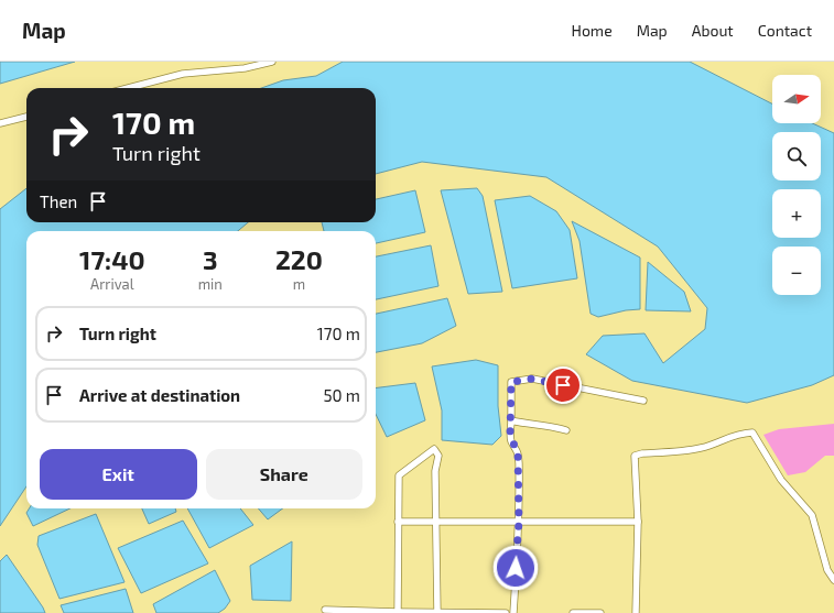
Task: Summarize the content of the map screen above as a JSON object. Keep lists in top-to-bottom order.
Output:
{
  "north": "right",
  "page": {
    "header": "Map",
    "nav": [
      "Home",
      "Map",
      "About",
      "Contact"
    ],
    "map_buttons": ["+", "−"],
    "turn": ["170 m", "Turn right"],
    "then": "Then",
    "eta": [
      "17:40",
      "Arrival",
      "3",
      "min",
      "220",
      "m"
    ],
    "list": [
      {
        "name": "Turn right",
        "value": "170 m"
      },
      {
        "name": "Arrive at destination",
        "value": "50 m"
      }
    ],
    "buttons": ["Exit", "Share"]
  }
}
